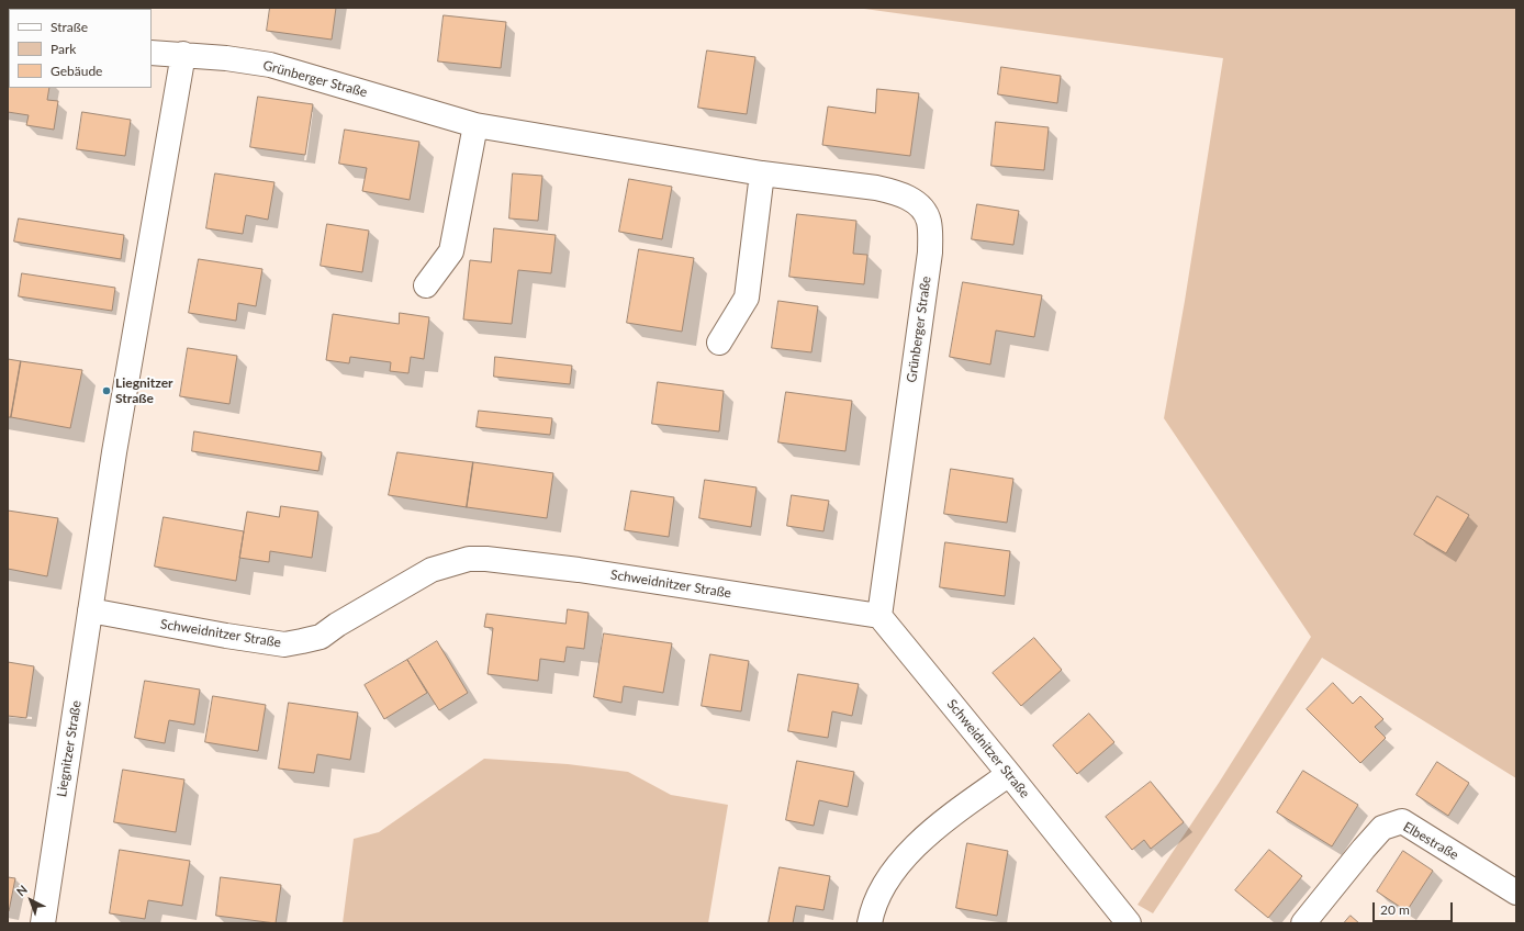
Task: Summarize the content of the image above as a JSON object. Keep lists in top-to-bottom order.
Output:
{
  "streets": {
    "street": [
      "Grünberger Straße",
      "Schweidnitzer Straße",
      "Liegnitzer Straße",
      "Elbestraße"
    ]
  },
  "crossings": [
    ["Grünberger Straße", "Schweidnitzer Straße"],
    ["Grünberger Straße", "Liegnitzer Straße"],
    ["Schweidnitzer Straße", "Liegnitzer Straße"]
  ],
  "places": ["Liegnitzer Straße"],
  "legend": ["Straße", "Park", "Gebäude"],
  "scale_bar": "20 m",
  "north": "top left"
}
